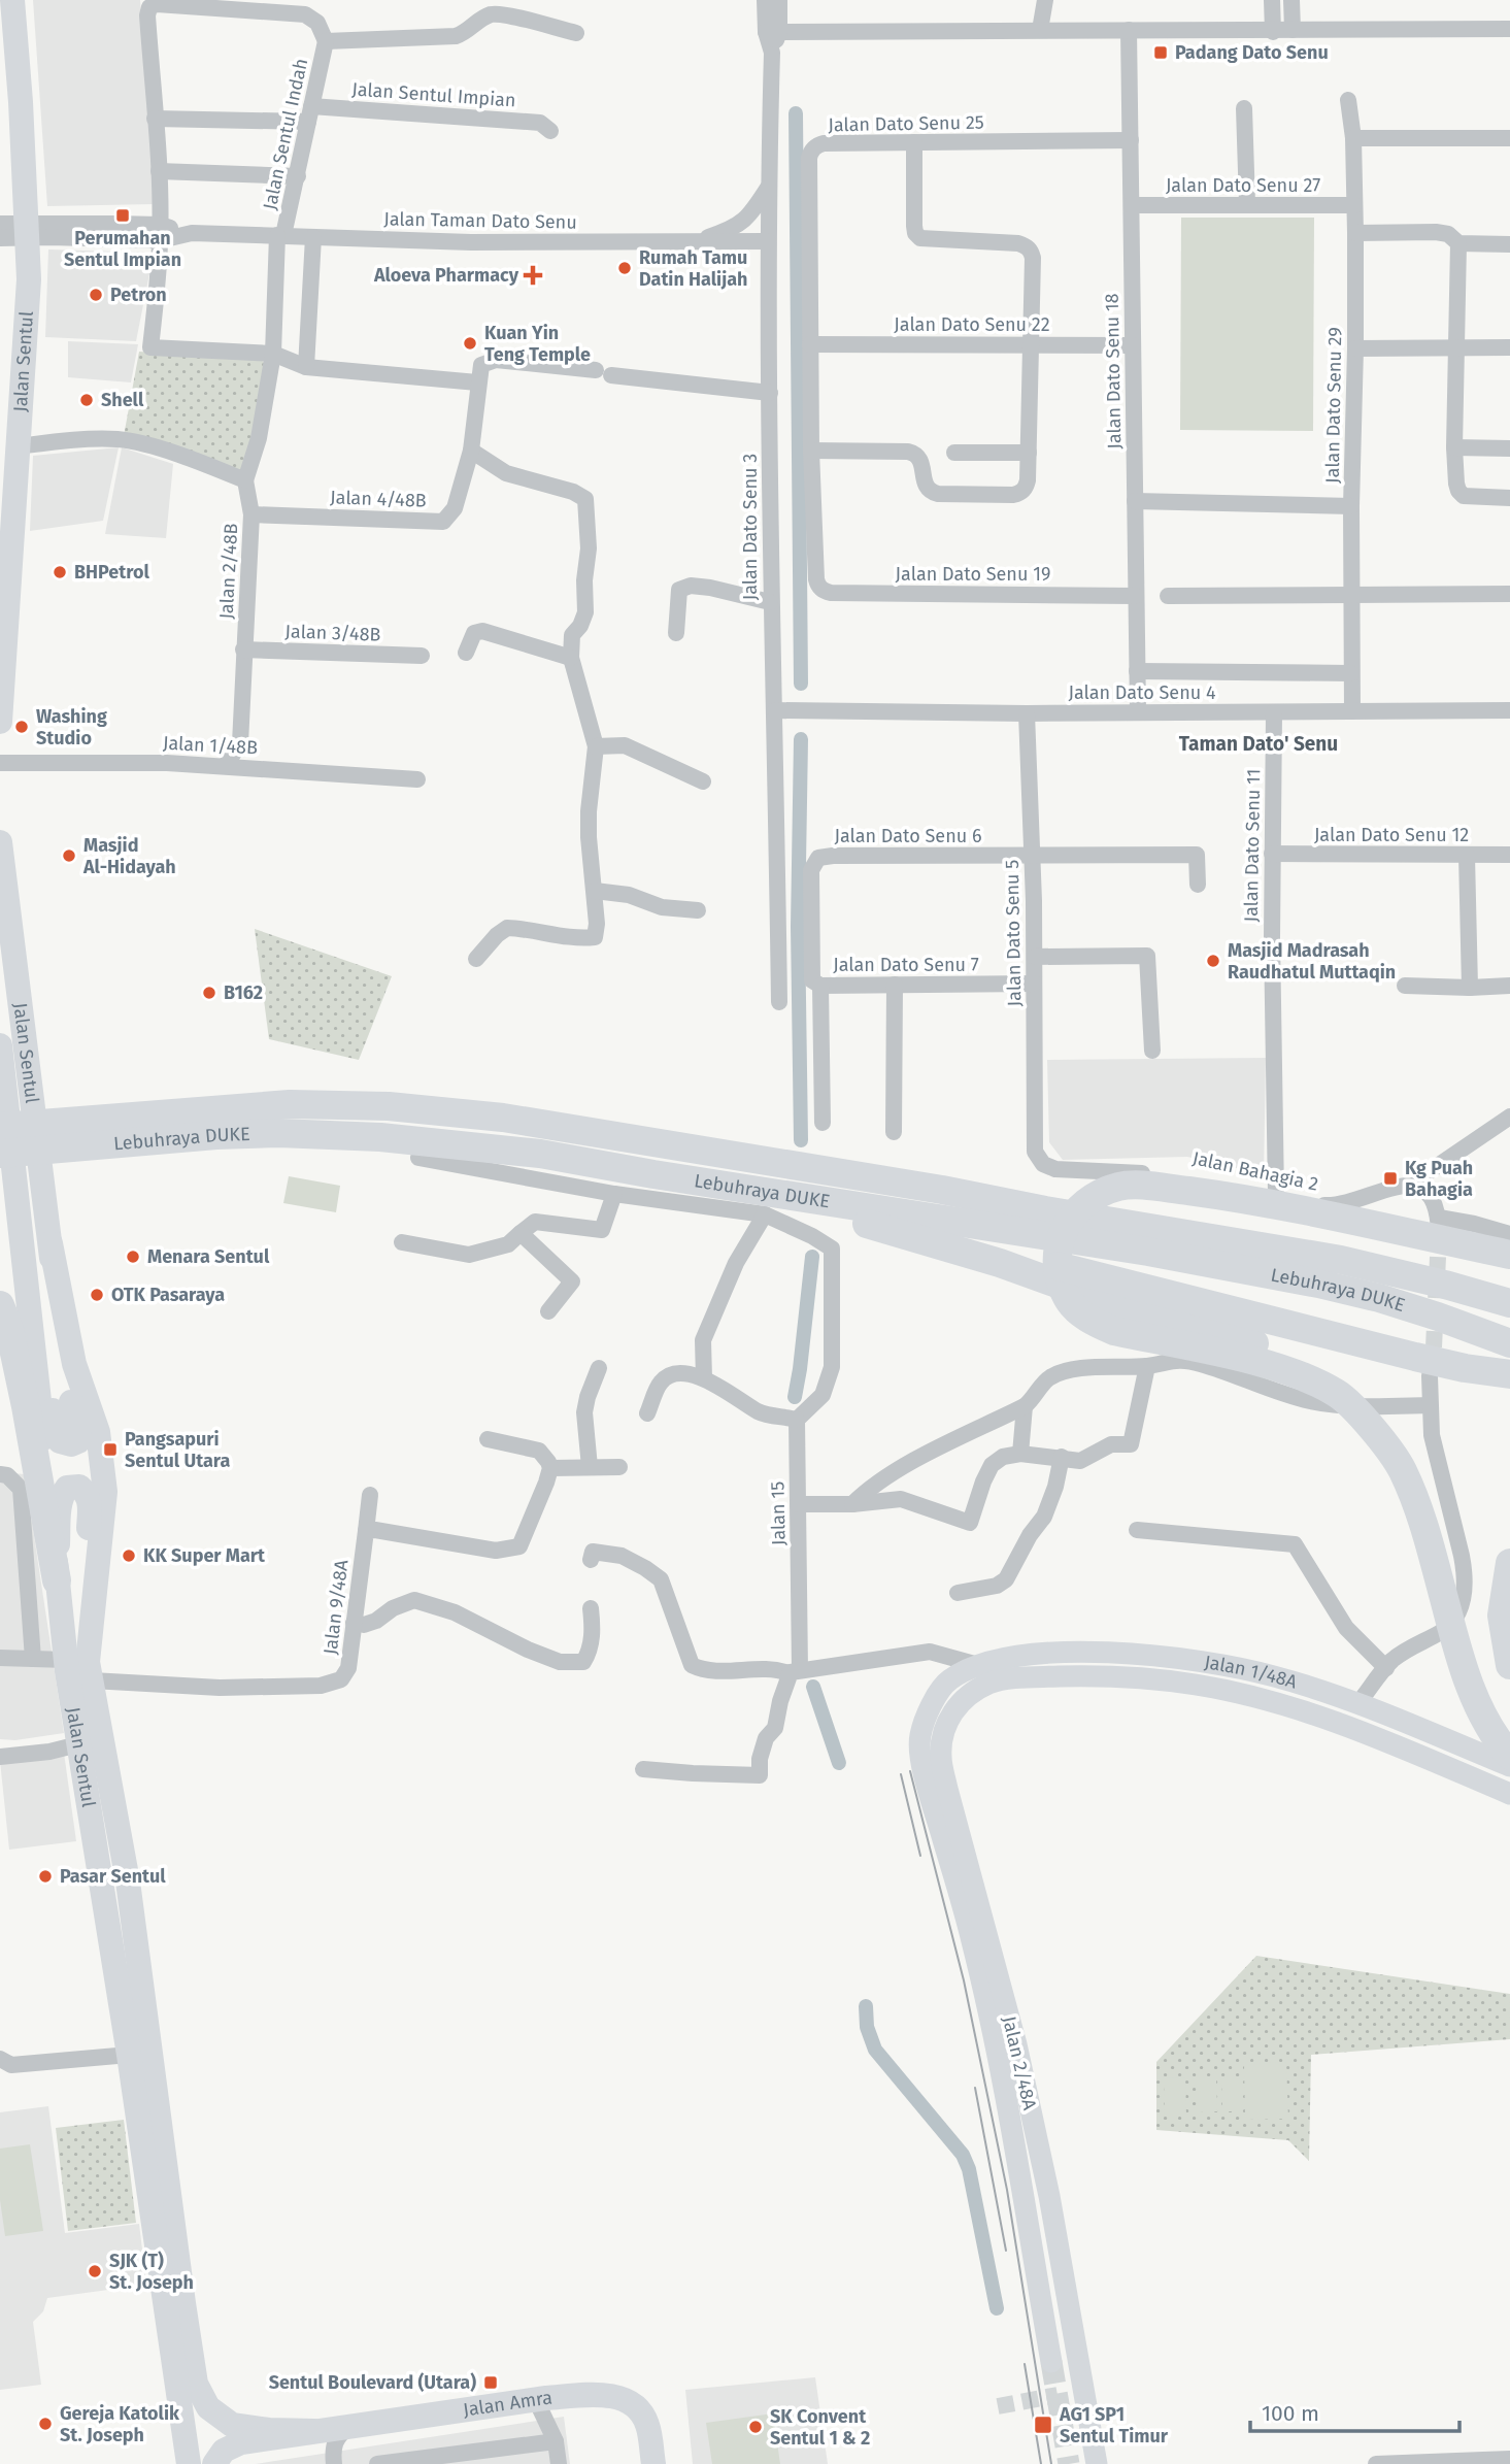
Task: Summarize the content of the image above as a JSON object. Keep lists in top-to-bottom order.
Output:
{
  "streets": {
    "highway": ["Lebuhraya DUKE"],
    "main road": [
      "Jalan Sentul",
      "Jalan 1/48A",
      "Jalan 2/48A",
      "Jalan Amra"
    ],
    "street": [
      "Jalan Sentul Impian",
      "Jalan Dato Senu 25",
      "Jalan Sentul Indah",
      "Jalan Dato Senu 27",
      "Jalan Taman Dato Senu",
      "Jalan Dato Senu 22",
      "Jalan Dato Senu 18",
      "Jalan Dato Senu 29",
      "Jalan 4/48B",
      "Jalan Dato Senu 3",
      "Jalan 2/48B",
      "Jalan Dato Senu 19",
      "Jalan 3/48B",
      "Jalan Dato Senu 4",
      "Jalan 1/48B",
      "Jalan Dato Senu 12",
      "Jalan Dato Senu 6",
      "Jalan Dato Senu 11",
      "Jalan Dato Senu 5",
      "Jalan Dato Senu 7",
      "Jalan Bahagia 2",
      "Jalan 15",
      "Jalan 9/48A"
    ]
  },
  "crossings": [
    ["Jalan Sentul Impian", "Jalan Sentul Indah"],
    ["Jalan Dato Senu 25", "Jalan Dato Senu 22"],
    ["Jalan Dato Senu 25", "Jalan Dato Senu 18"],
    ["Jalan Dato Senu 25", "Jalan Dato Senu 19"],
    ["Jalan Sentul Indah", "Jalan Taman Dato Senu"],
    ["Jalan Sentul Indah", "Jalan 2/48B"],
    ["Jalan Dato Senu 27", "Jalan Dato Senu 18"],
    ["Jalan Dato Senu 27", "Jalan Dato Senu 29"],
    ["Jalan Taman Dato Senu", "Jalan Sentul"],
    ["Jalan Taman Dato Senu", "Jalan Dato Senu 3"],
    ["Jalan Dato Senu 22", "Jalan Dato Senu 18"],
    ["Jalan Sentul", "Jalan 9/48A"],
    ["Jalan Sentul", "Jalan Amra"],
    ["Jalan Dato Senu 18", "Jalan Dato Senu 19"],
    ["Jalan Dato Senu 18", "Jalan Dato Senu 4"],
    ["Jalan Dato Senu 29", "Jalan Dato Senu 4"],
    ["Jalan 4/48B", "Jalan 2/48B"],
    ["Jalan Dato Senu 3", "Jalan Dato Senu 4"],
    ["Jalan 2/48B", "Jalan 3/48B"],
    ["Jalan 2/48B", "Jalan 1/48B"],
    ["Jalan Dato Senu 4", "Jalan Dato Senu 11"],
    ["Jalan Dato Senu 4", "Jalan Dato Senu 5"],
    ["Jalan Dato Senu 12", "Jalan Dato Senu 11"],
    ["Jalan Dato Senu 6", "Jalan Dato Senu 5"],
    ["Jalan Dato Senu 6", "Jalan Dato Senu 7"],
    ["Jalan Dato Senu 11", "Jalan Bahagia 2"],
    ["Jalan Dato Senu 5", "Jalan Dato Senu 7"],
    ["Jalan Dato Senu 5", "Jalan Bahagia 2"],
    ["Jalan 1/48A", "Jalan 2/48A"]
  ],
  "districts": ["Taman Dato' Senu"],
  "places": {
    "transit": [
      "Padang Dato Senu",
      "Perumahan Sentul Impian",
      "Kg Puah Bahagia",
      "Pangsapuri Sentul Utara",
      "Sentul Boulevard (Utara)",
      "AG1 SP1 Sentul Timur"
    ],
    "other": [
      "Rumah Tamu Datin Halijah",
      "Petron",
      "Kuan Yin Teng Temple",
      "Shell",
      "BHPetrol",
      "Washing Studio",
      "Masjid Al-Hidayah",
      "Masjid Madrasah Raudhatul Muttaqin",
      "B162",
      "Menara Sentul",
      "OTK Pasaraya",
      "KK Super Mart",
      "Pasar Sentul",
      "SJK (T) St. Joseph",
      "Gereja Katolik St. Joseph",
      "SK Convent Sentul 1 & 2"
    ],
    "health": ["Aloeva Pharmacy"]
  },
  "scale_bar": "100 m"
}
